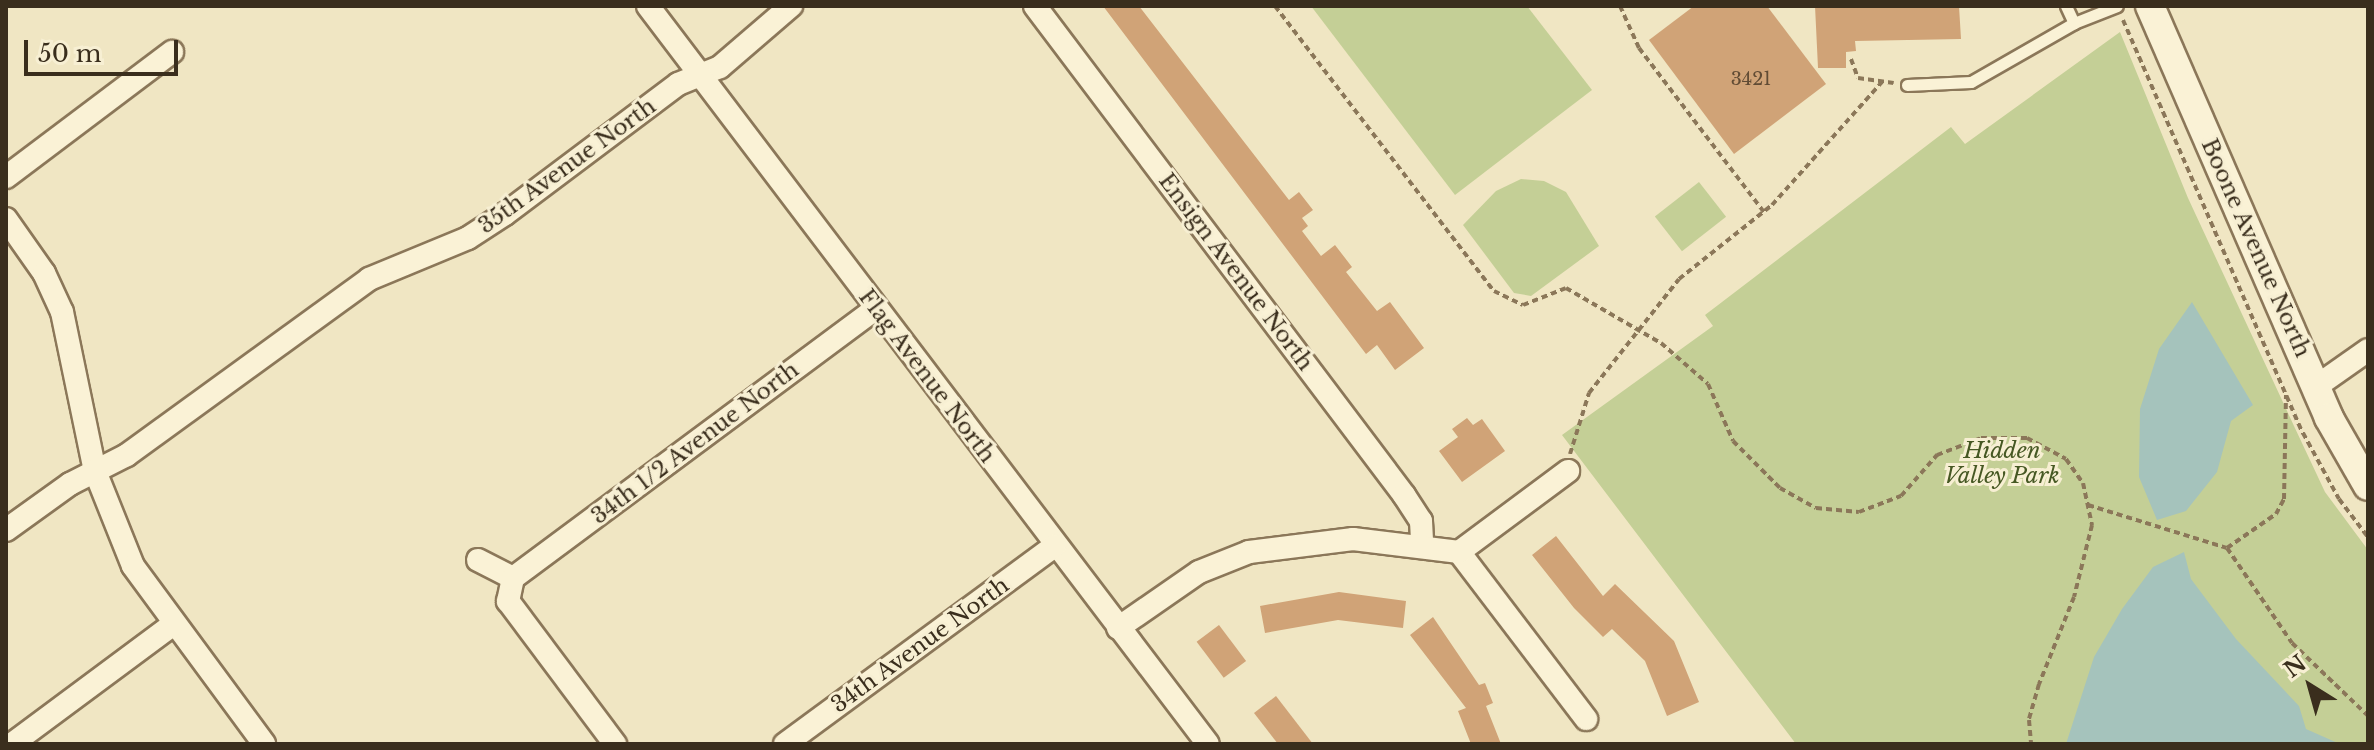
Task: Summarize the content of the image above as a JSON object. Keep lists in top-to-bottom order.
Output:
{
  "streets": {
    "street": [
      "35th Avenue North",
      "Boone Avenue North",
      "Ensign Avenue North",
      "Flag Avenue North",
      "34th 1/2 Avenue North",
      "34th Avenue North"
    ]
  },
  "crossings": [
    ["35th Avenue North", "Flag Avenue North"],
    ["Flag Avenue North", "34th 1/2 Avenue North"],
    ["Flag Avenue North", "34th Avenue North"]
  ],
  "parks": ["Hidden Valley Park"],
  "house_numbers": ["3421"],
  "scale_bar": "50 m",
  "north": "top left"
}
